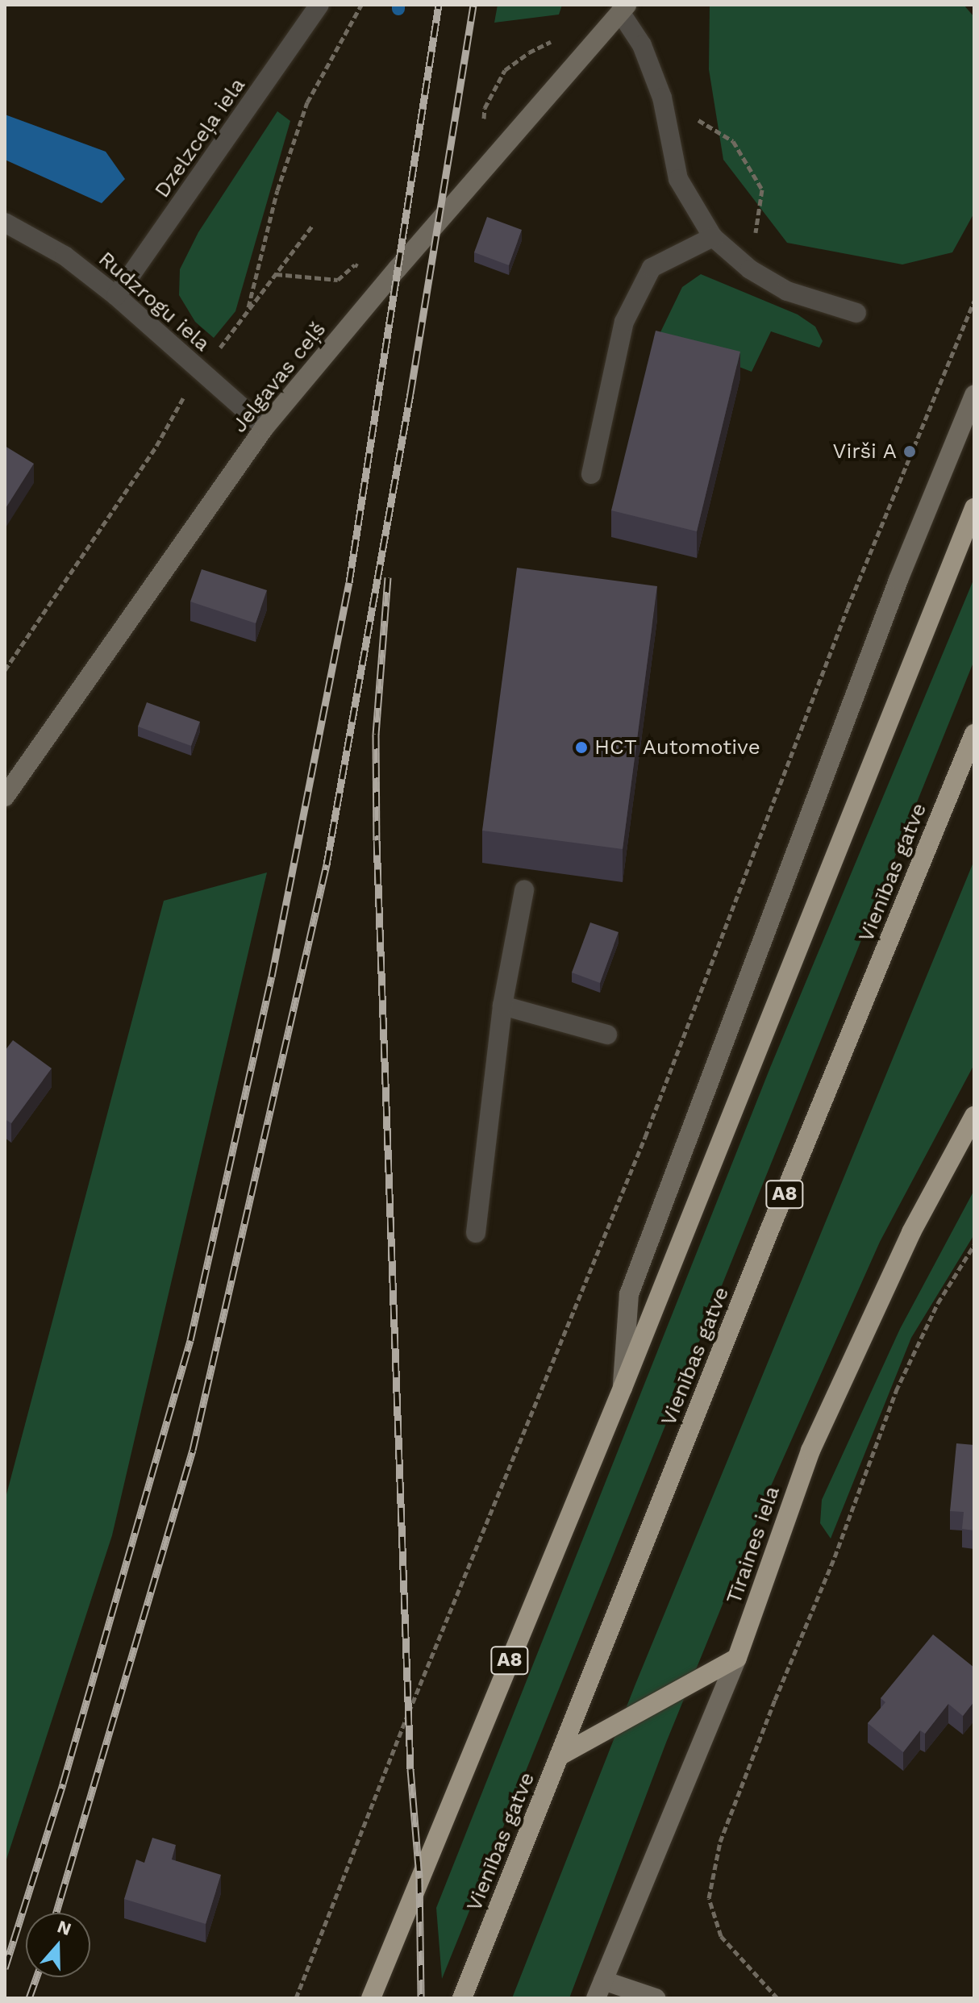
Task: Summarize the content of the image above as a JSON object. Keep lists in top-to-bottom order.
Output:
{
  "streets": {
    "highway": ["Vienības gatve", "A8", "Tīraines iela"],
    "main road": ["Jelgavas ceļš"],
    "street": ["Dzelzceļa iela", "Rudzrogu iela"]
  },
  "crossings": [
    ["Dzelzceļa iela", "Rudzrogu iela"],
    ["Rudzrogu iela", "Jelgavas ceļš"]
  ],
  "places": ["Virši A", "HCT Automotive"],
  "north": "top"
}
